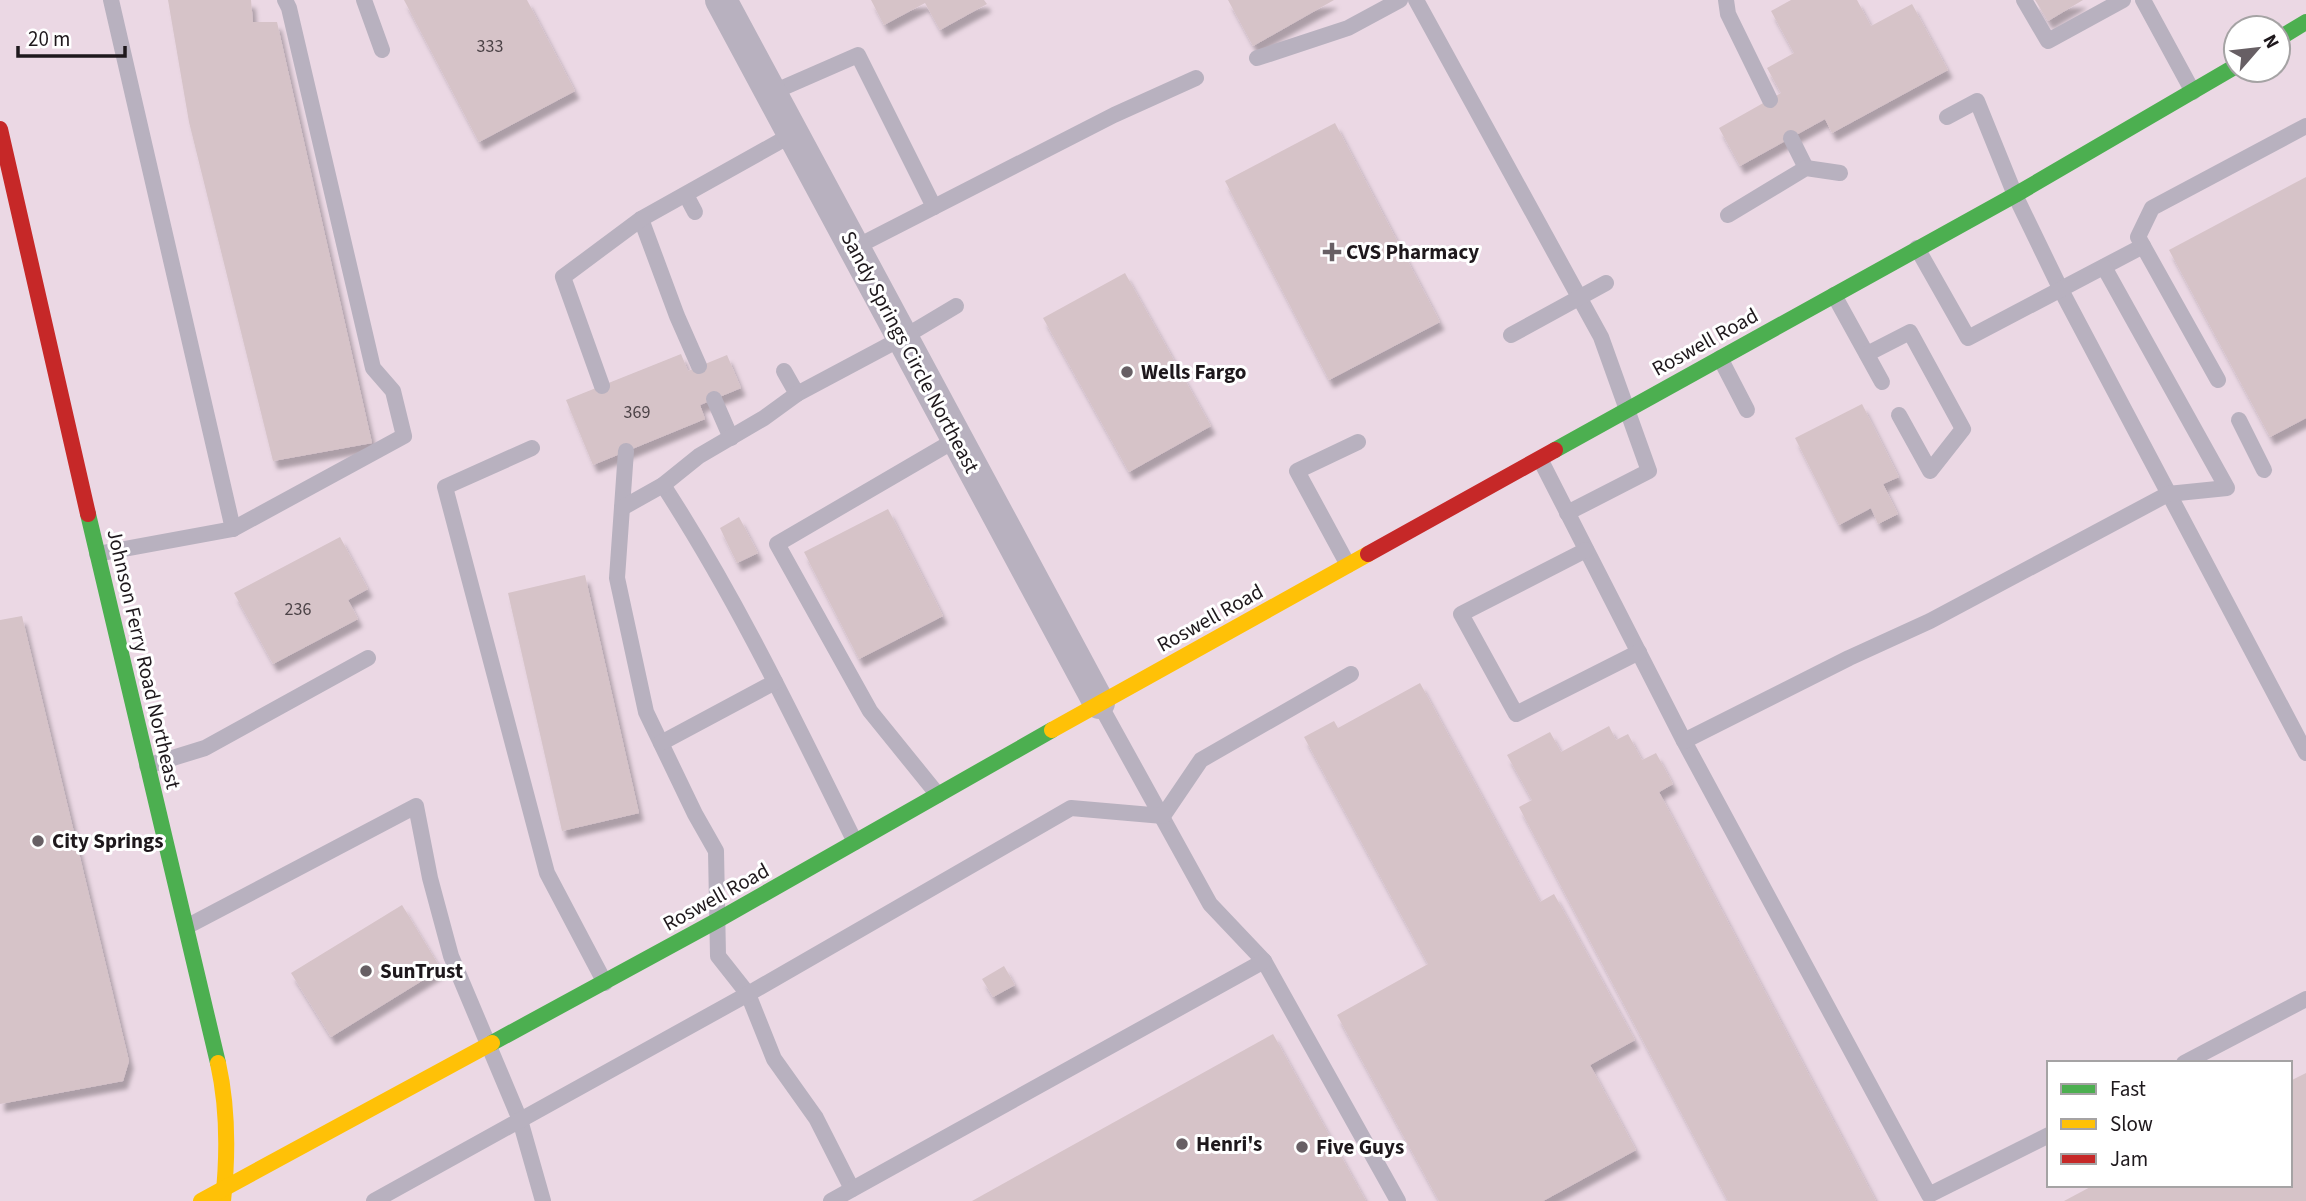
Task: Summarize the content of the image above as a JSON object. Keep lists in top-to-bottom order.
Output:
{
  "streets": {
    "main road": ["Roswell Road", "Johnson Ferry Road Northeast"],
    "street": ["Sandy Springs Circle Northeast"]
  },
  "crossings": [
    ["Roswell Road", "Sandy Springs Circle Northeast"],
    ["Roswell Road", "Johnson Ferry Road Northeast"]
  ],
  "places": {
    "health": ["CVS Pharmacy"],
    "other": [
      "Wells Fargo",
      "City Springs",
      "SunTrust",
      "Henri's",
      "Five Guys"
    ]
  },
  "house_numbers": ["333", "369", "236"],
  "legend": ["Fast", "Slow", "Jam"],
  "scale_bar": "20 m",
  "north": "top right"
}
